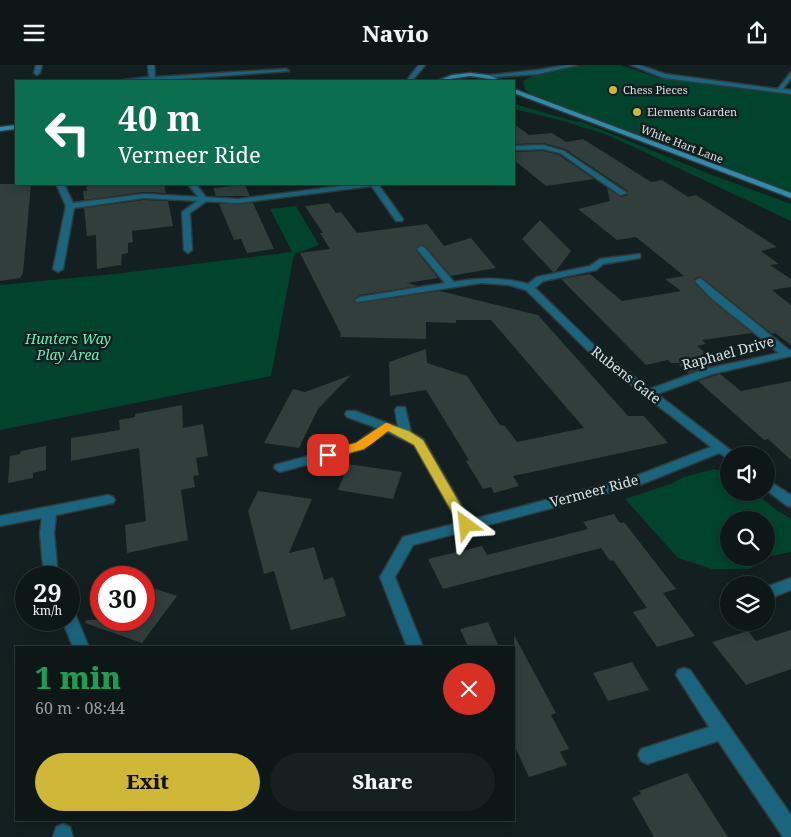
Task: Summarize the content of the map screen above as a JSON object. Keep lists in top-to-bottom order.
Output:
{
  "streets": {
    "street": [
      "White Hart Lane",
      "Raphael Drive",
      "Rubens Gate",
      "Vermeer Ride"
    ]
  },
  "crossings": [
    ["Raphael Drive", "Rubens Gate"]
  ],
  "parks": ["Hunters Way Play Area"],
  "places": ["Chess Pieces", "Elements Garden"],
  "page": {
    "header": "Navio",
    "turn": ["40 m", "Vermeer Ride"],
    "speed": "29 km/h",
    "limit": "30",
    "heading": ["1 min", "60 m · 08:44"],
    "buttons": ["Exit", "Share"]
  }
}
